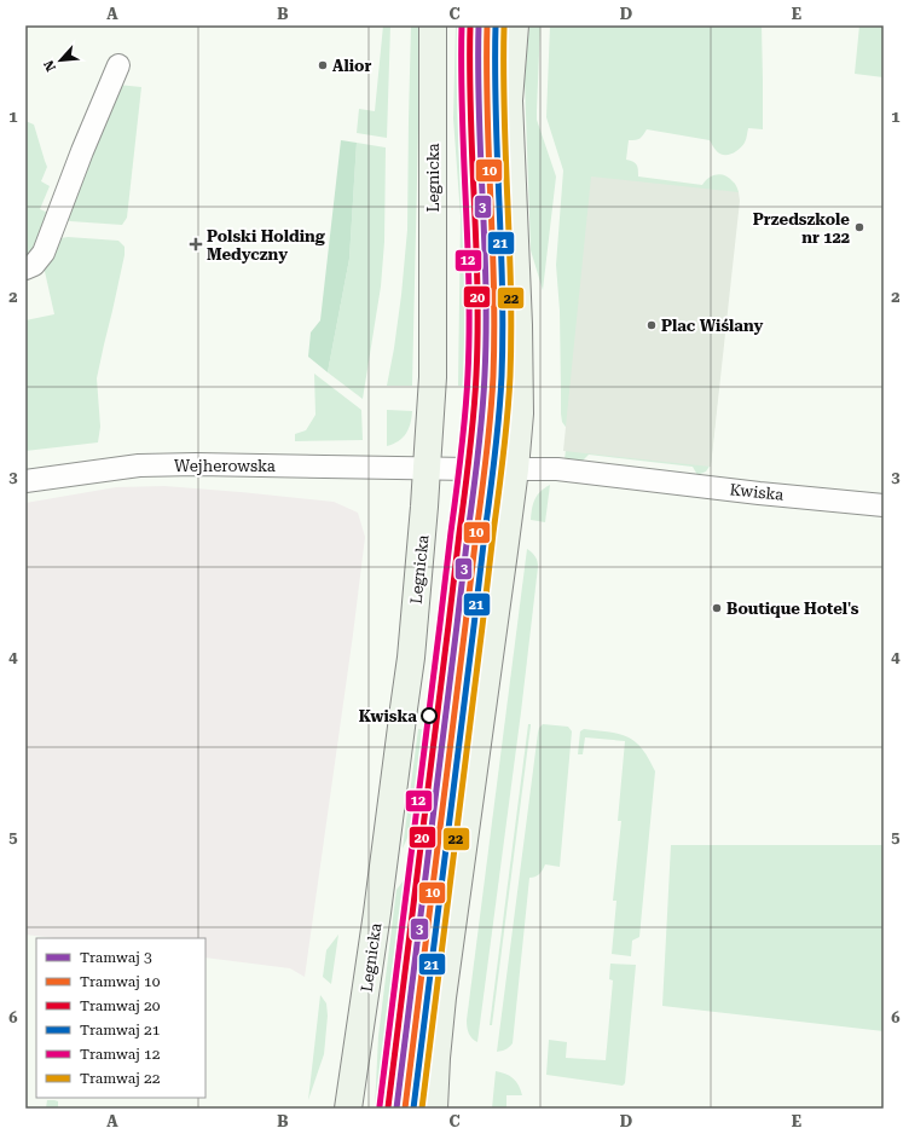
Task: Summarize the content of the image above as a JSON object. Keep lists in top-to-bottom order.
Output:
{
  "streets": {
    "main road": ["Legnicka"],
    "street": ["Wejherowska", "Kwiska"]
  },
  "crossings": [
    ["Legnicka", "Wejherowska"],
    ["Wejherowska", "Kwiska"]
  ],
  "places": {
    "other": [
      "Alior",
      "Przedszkole nr 122",
      "Plac Wiślany",
      "Boutique Hotel's",
      "Kwiska"
    ],
    "health": ["Polski Holding Medyczny"]
  },
  "lines": [
    "tram line 3",
    "tram line 10",
    "tram line 20",
    "tram line 21",
    "tram line 12",
    "tram line 22"
  ],
  "legend": [
    "Tramwaj 3",
    "Tramwaj 10",
    "Tramwaj 20",
    "Tramwaj 21",
    "Tramwaj 12",
    "Tramwaj 22"
  ],
  "north": "bottom left",
  "grid": {
    "columns": [
      "A",
      "B",
      "C",
      "D",
      "E"
    ],
    "rows": [
      "1",
      "2",
      "3",
      "4",
      "5",
      "6"
    ]
  }
}
